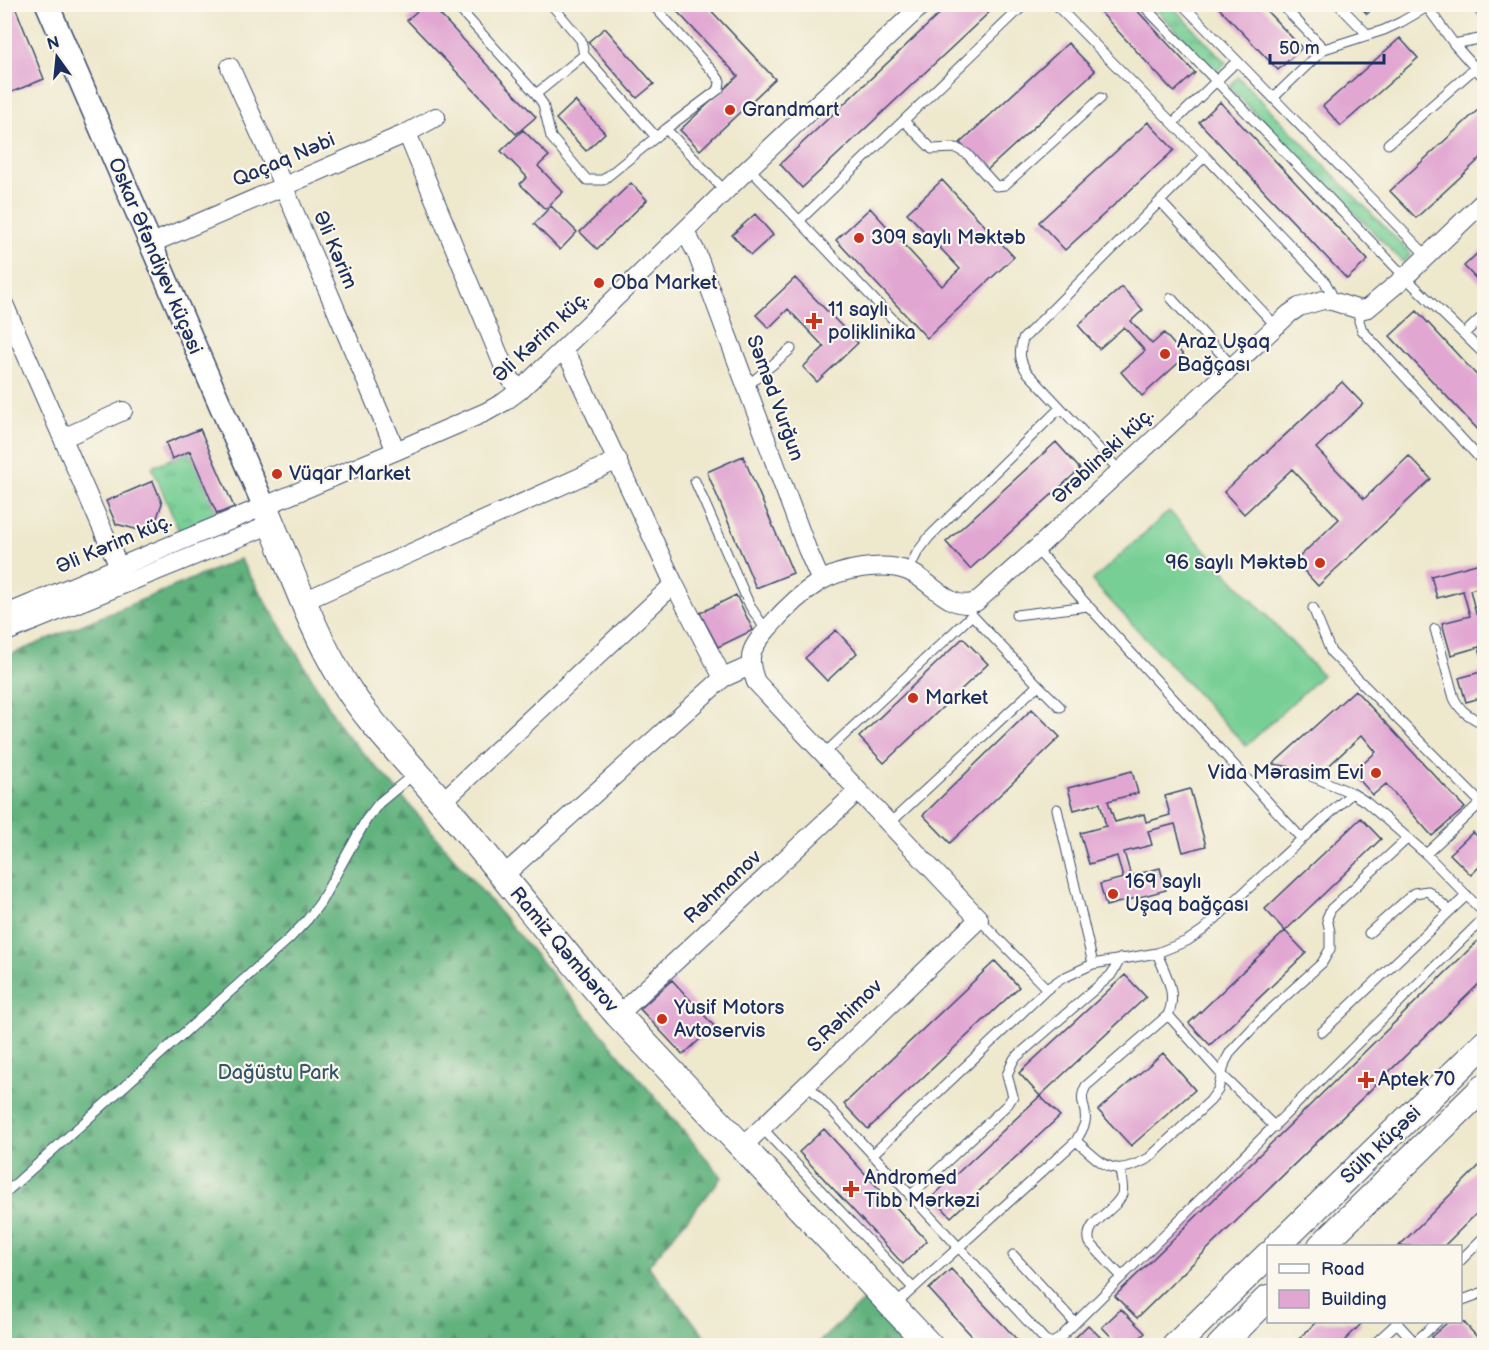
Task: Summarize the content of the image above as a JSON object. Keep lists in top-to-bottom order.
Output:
{
  "streets": {
    "main road": ["Ramiz Qəmbərov", "Sülh küçəsi"],
    "street": [
      "Qaçaq Nəbi",
      "Əli Kərim",
      "Oskar Əfəndiyev küçəsi",
      "Əli Kərim küç.",
      "Səməd Vurğun",
      "Ərəblinski küç.",
      "Rəhmanov",
      "S.Rəhimov"
    ]
  },
  "crossings": [
    ["Qaçaq Nəbi", "Əli Kərim"],
    ["Qaçaq Nəbi", "Oskar Əfəndiyev küçəsi"],
    ["Əli Kərim", "Əli Kərim küç."],
    ["Oskar Əfəndiyev küçəsi", "Əli Kərim küç."],
    ["Oskar Əfəndiyev küçəsi", "Ramiz Qəmbərov"],
    ["Əli Kərim küç.", "Səməd Vurğun"],
    ["Əli Kərim küç.", "Ramiz Qəmbərov"],
    ["Rəhmanov", "Ramiz Qəmbərov"],
    ["Ramiz Qəmbərov", "S.Rəhimov"]
  ],
  "parks": ["Dağüstu Park"],
  "places": {
    "other": [
      "Grandmart",
      "309 saylı Məktəb",
      "Oba Market",
      "Araz Uşaq Bağçası",
      "Vüqar Market",
      "96 saylı Məktəb",
      "Market",
      "Vida Mərasim Evi",
      "169 saylı Uşaq bağçası",
      "Yusif Motors Avtoservis"
    ],
    "health": ["11 saylı poliklinika", "Aptek 70", "Andromed Tibb Mərkəzi"]
  },
  "legend": ["Road", "Building"],
  "scale_bar": "50 m",
  "north": "top"
}
